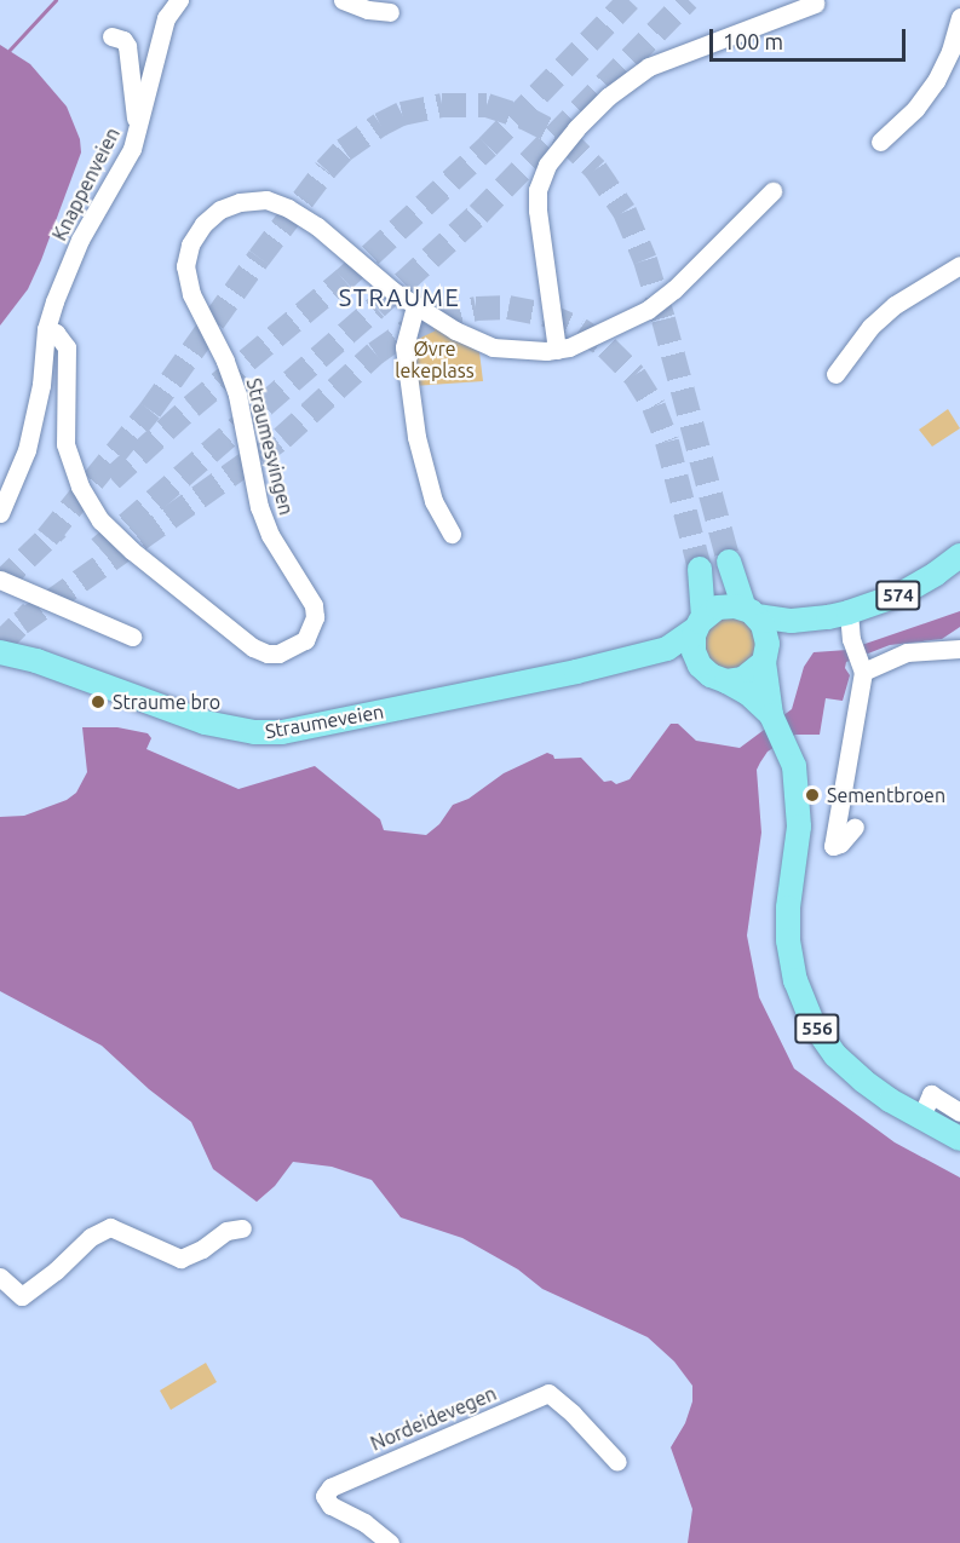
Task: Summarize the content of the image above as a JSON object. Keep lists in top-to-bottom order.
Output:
{
  "streets": {
    "main road": ["574", "Straumeveien", "556"],
    "street": ["Knappenveien", "Straumesvingen", "Nordeidevegen"]
  },
  "crossings": [
    ["Knappenveien", "Straumesvingen"],
    ["574", "Straumeveien"],
    ["574", "556"],
    ["Straumeveien", "556"]
  ],
  "districts": ["STRAUME"],
  "parks": ["Øvre lekeplass"],
  "places": ["Straume bro", "Sementbroen"],
  "scale_bar": "100 m"
}
